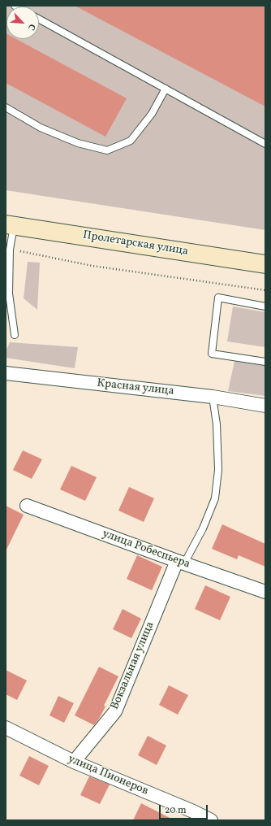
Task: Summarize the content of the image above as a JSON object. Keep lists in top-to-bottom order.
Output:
{
  "streets": {
    "main road": ["Пролетарская улица"],
    "street": [
      "Красная улица",
      "улица Робеспьера",
      "Вокзальная улица",
      "улица Пионеров"
    ]
  },
  "crossings": [
    ["улица Робеспьера", "Вокзальная улица"],
    ["Вокзальная улица", "улица Пионеров"]
  ],
  "scale_bar": "20 m",
  "north": "bottom right"
}
